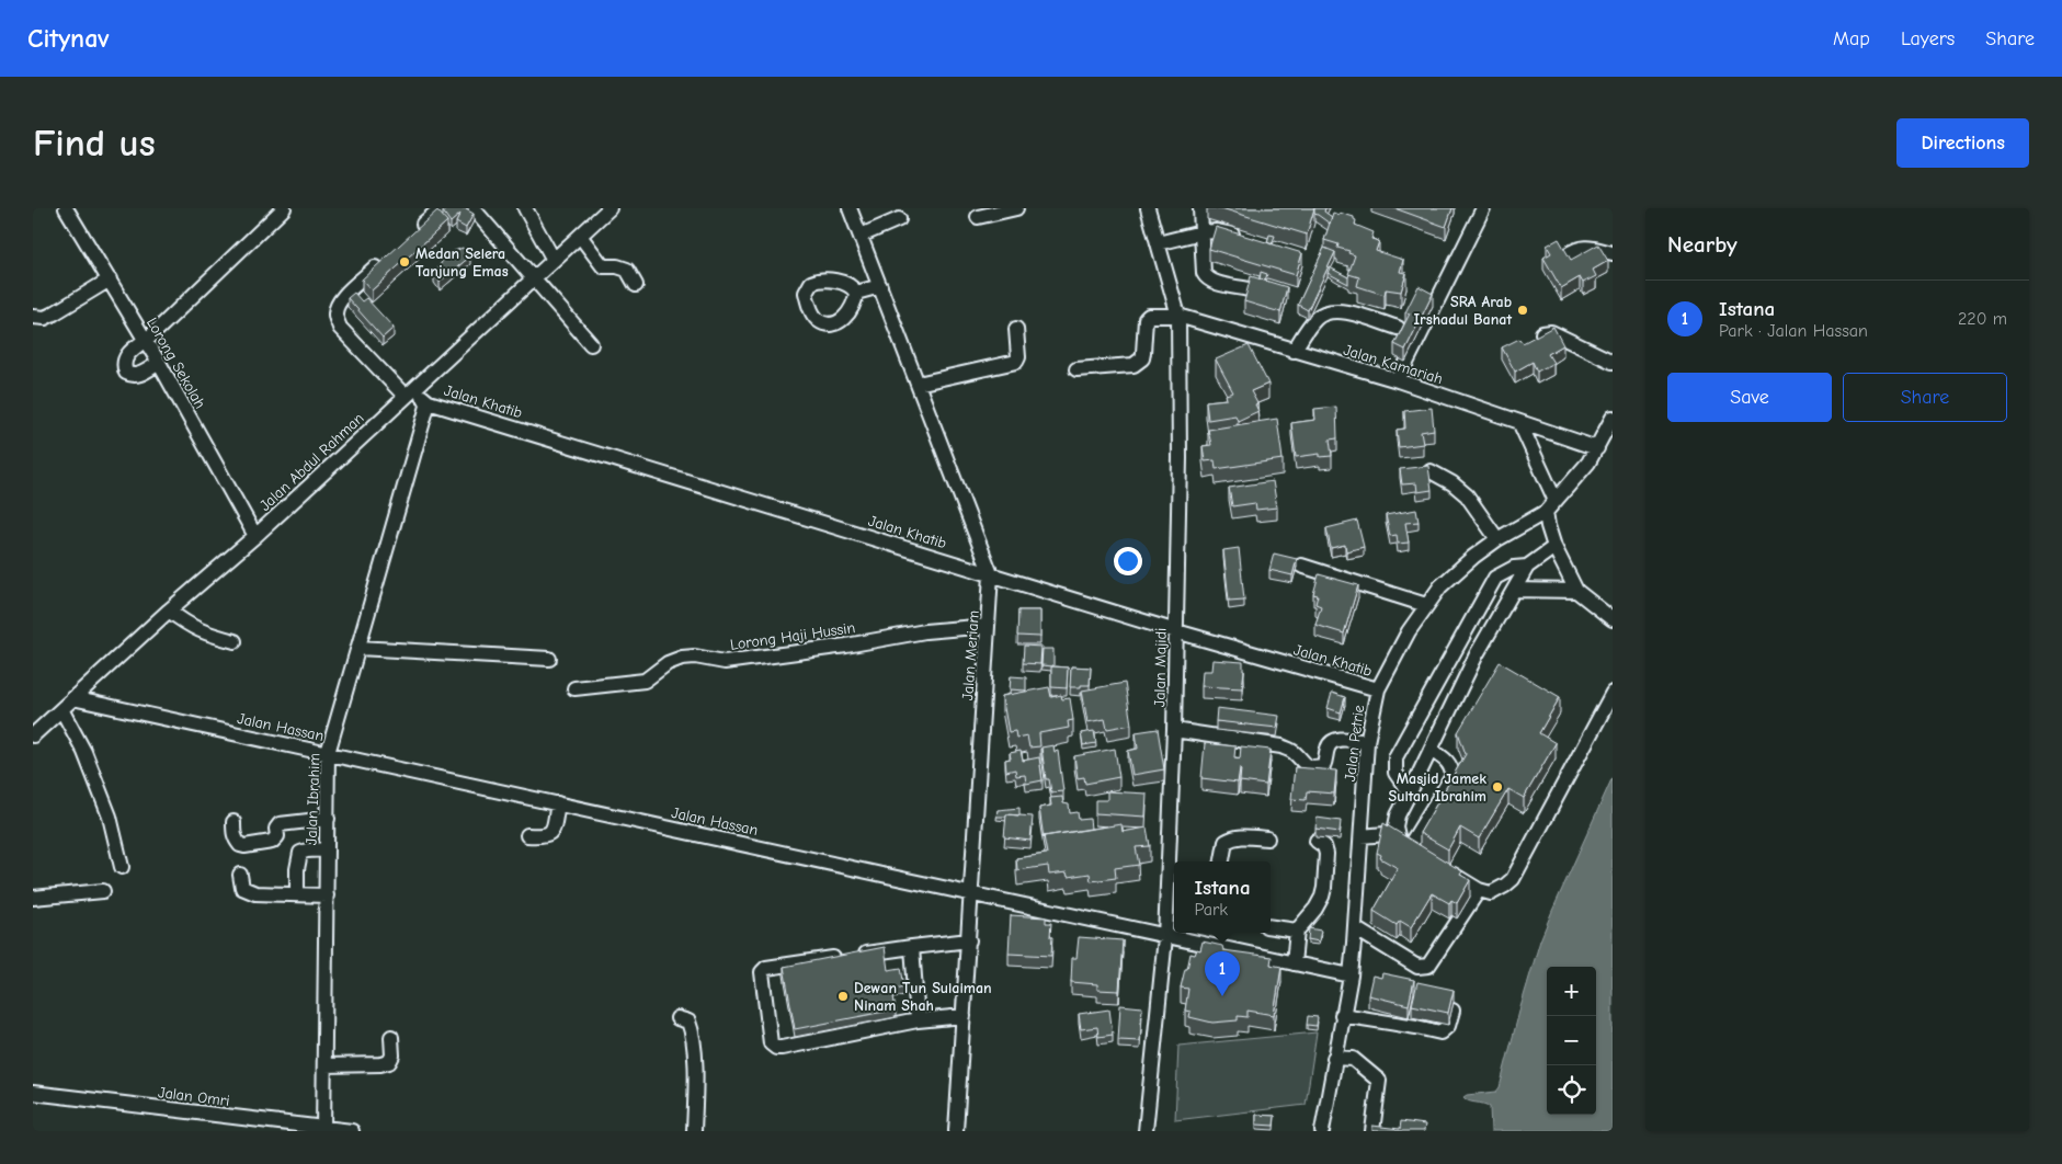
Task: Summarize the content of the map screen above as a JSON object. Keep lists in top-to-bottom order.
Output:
{
  "streets": {
    "street": [
      "Lorong Sekolah",
      "Jalan Kamariah",
      "Jalan Khatib",
      "Jalan Abdul Rahman",
      "Lorong Haji Hussin",
      "Jalan Meriam",
      "Jalan Majidi",
      "Jalan Hassan",
      "Jalan Petrie",
      "Jalan Ibrahim",
      "Jalan Omri"
    ]
  },
  "crossings": [
    ["Lorong Sekolah", "Jalan Abdul Rahman"],
    ["Jalan Kamariah", "Jalan Majidi"],
    ["Jalan Kamariah", "Jalan Petrie"],
    ["Jalan Khatib", "Jalan Meriam"],
    ["Jalan Khatib", "Jalan Majidi"],
    ["Jalan Khatib", "Jalan Petrie"],
    ["Jalan Khatib", "Jalan Ibrahim"],
    ["Jalan Abdul Rahman", "Jalan Hassan"],
    ["Lorong Haji Hussin", "Jalan Meriam"],
    ["Jalan Meriam", "Jalan Hassan"],
    ["Jalan Majidi", "Jalan Hassan"],
    ["Jalan Hassan", "Jalan Petrie"],
    ["Jalan Hassan", "Jalan Ibrahim"],
    ["Jalan Ibrahim", "Jalan Omri"]
  ],
  "places": [
    "Medan Selera Tanjung Emas",
    "SRA Arab Irshadul Banat",
    "Masjid Jamek Sultan Ibrahim",
    "Dewan Tun Sulaiman Ninam Shah"
  ],
  "page": {
    "header": "Citynav",
    "nav": ["Map", "Layers", "Share"],
    "buttons": [
      "Directions",
      ["Save", "Share"]
    ],
    "title": "Find us",
    "heading": "Nearby",
    "list": [
      {
        "mark": "1",
        "name": "Istana",
        "note": "Park · Jalan Hassan",
        "value": "220 m"
      }
    ],
    "popup": ["Istana", "Park"],
    "pins": "1",
    "map_buttons": ["+", "−"]
  }
}
